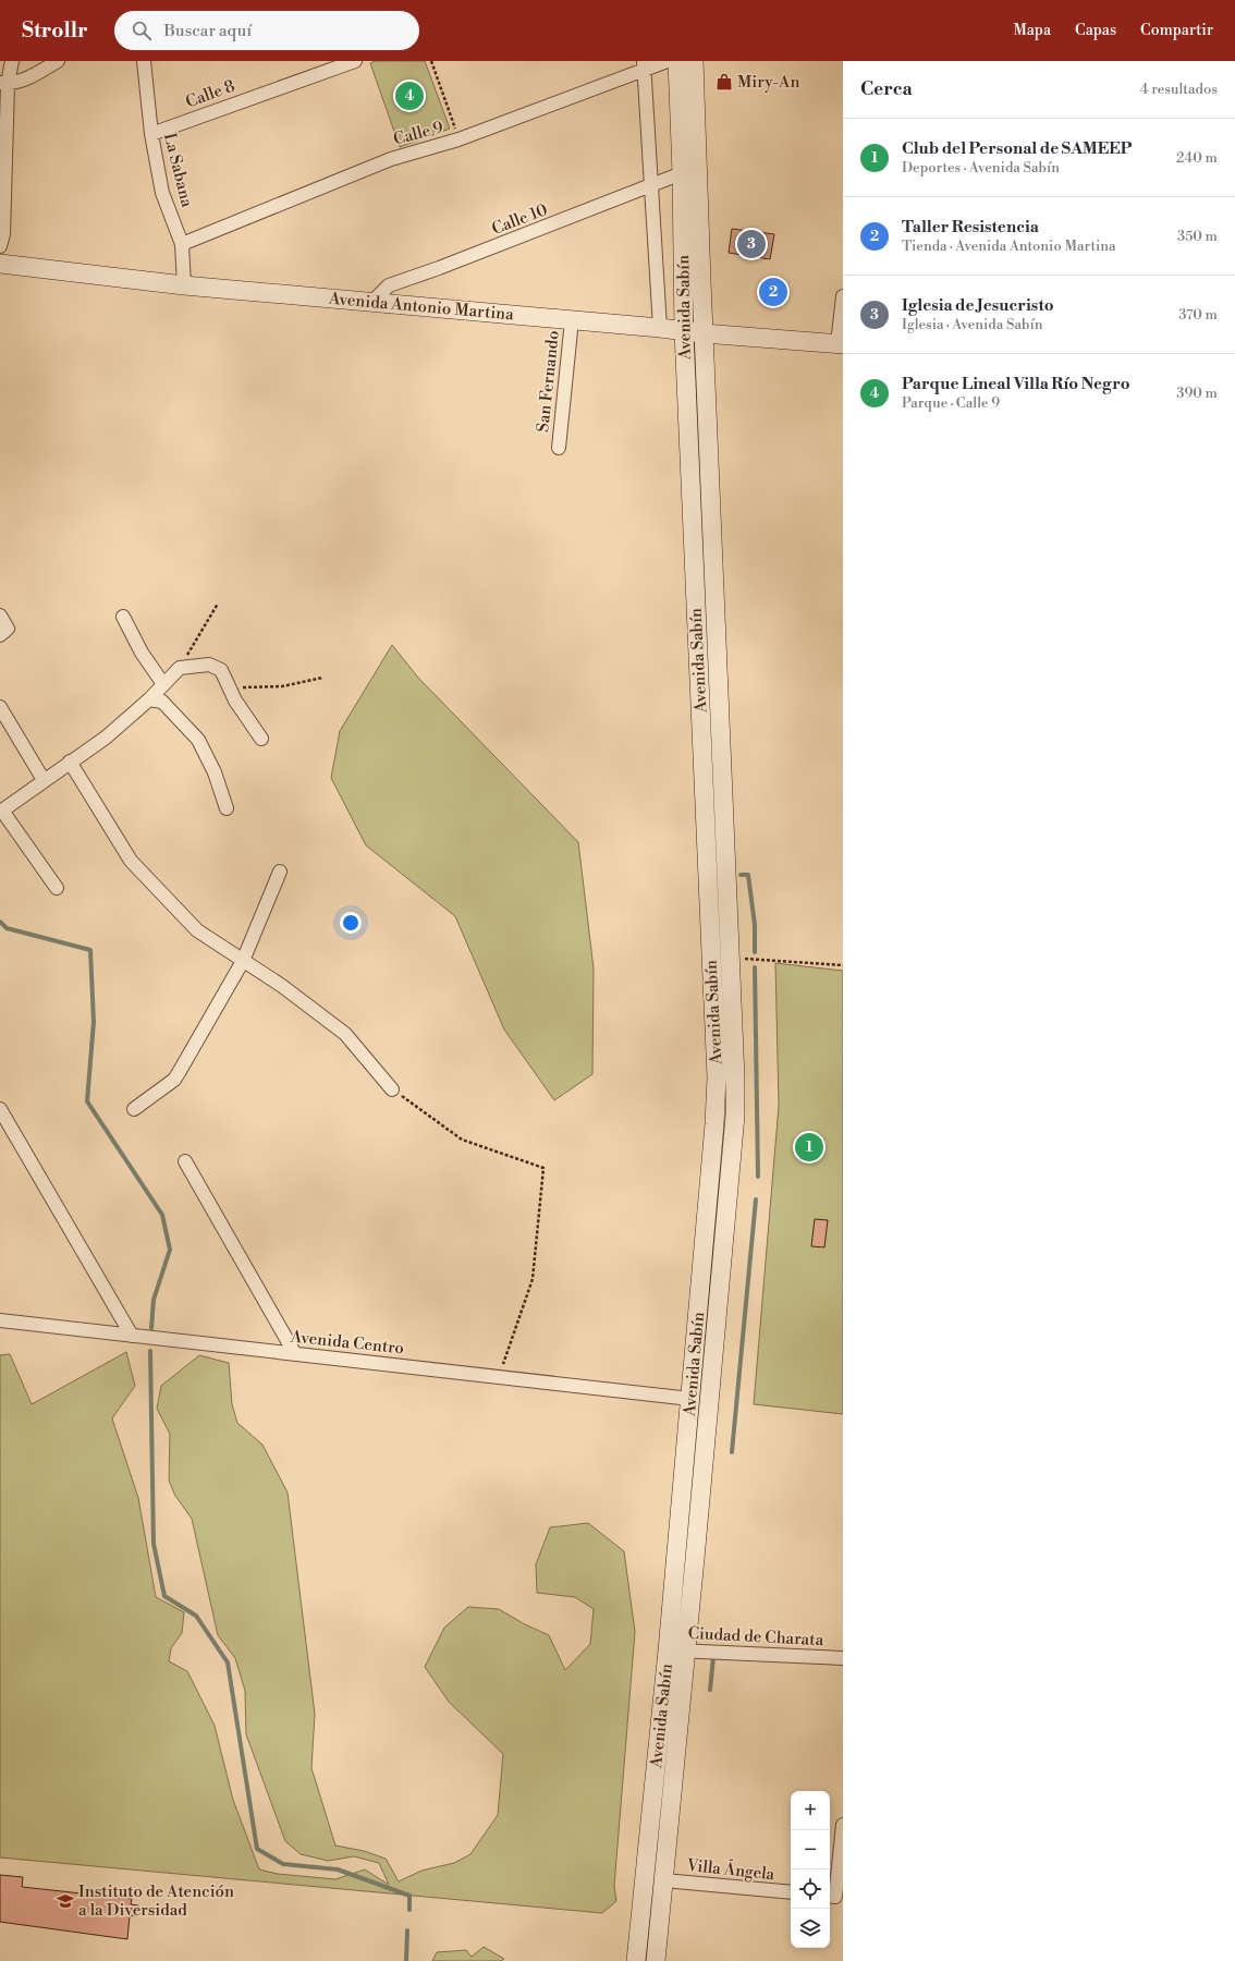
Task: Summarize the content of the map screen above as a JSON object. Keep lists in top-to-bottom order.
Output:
{
  "streets": {
    "main road": ["Avenida Antonio Martina", "Avenida Sabín"],
    "street": [
      "Calle 8",
      "Calle 9",
      "La Sabana",
      "Calle 10",
      "San Fernando",
      "Avenida Centro",
      "Ciudad de Charata",
      "Villa Ángela"
    ]
  },
  "crossings": [
    ["Calle 8", "La Sabana"],
    ["Calle 9", "La Sabana"],
    ["Calle 9", "Avenida Sabín"],
    ["La Sabana", "Avenida Antonio Martina"],
    ["Calle 10", "Avenida Antonio Martina"],
    ["Calle 10", "Avenida Sabín"],
    ["Avenida Antonio Martina", "Avenida Sabín"],
    ["Avenida Antonio Martina", "San Fernando"],
    ["Avenida Sabín", "Avenida Centro"],
    ["Avenida Sabín", "Ciudad de Charata"],
    ["Avenida Sabín", "Villa Ángela"]
  ],
  "places": {
    "shop": ["Miry-An"],
    "school or university": ["Instituto de Atención a la Diversidad"]
  },
  "page": {
    "header": "Strollr",
    "search": "Buscar aquí",
    "nav": ["Mapa", "Capas", "Compartir"],
    "heading": ["Cerca", "4 resultados"],
    "pins": [
      "4",
      "3",
      "2",
      "1"
    ],
    "list": [
      {
        "mark": "1",
        "name": "Club del Personal de SAMEEP",
        "note": "Deportes · Avenida Sabín",
        "value": "240 m"
      },
      {
        "mark": "2",
        "name": "Taller Resistencia",
        "note": "Tienda · Avenida Antonio Martina",
        "value": "350 m"
      },
      {
        "mark": "3",
        "name": "Iglesia de Jesucristo",
        "note": "Iglesia · Avenida Sabín",
        "value": "370 m"
      },
      {
        "mark": "4",
        "name": "Parque Lineal Villa Río Negro",
        "note": "Parque · Calle 9",
        "value": "390 m"
      }
    ],
    "map_buttons": ["+", "−"]
  }
}
